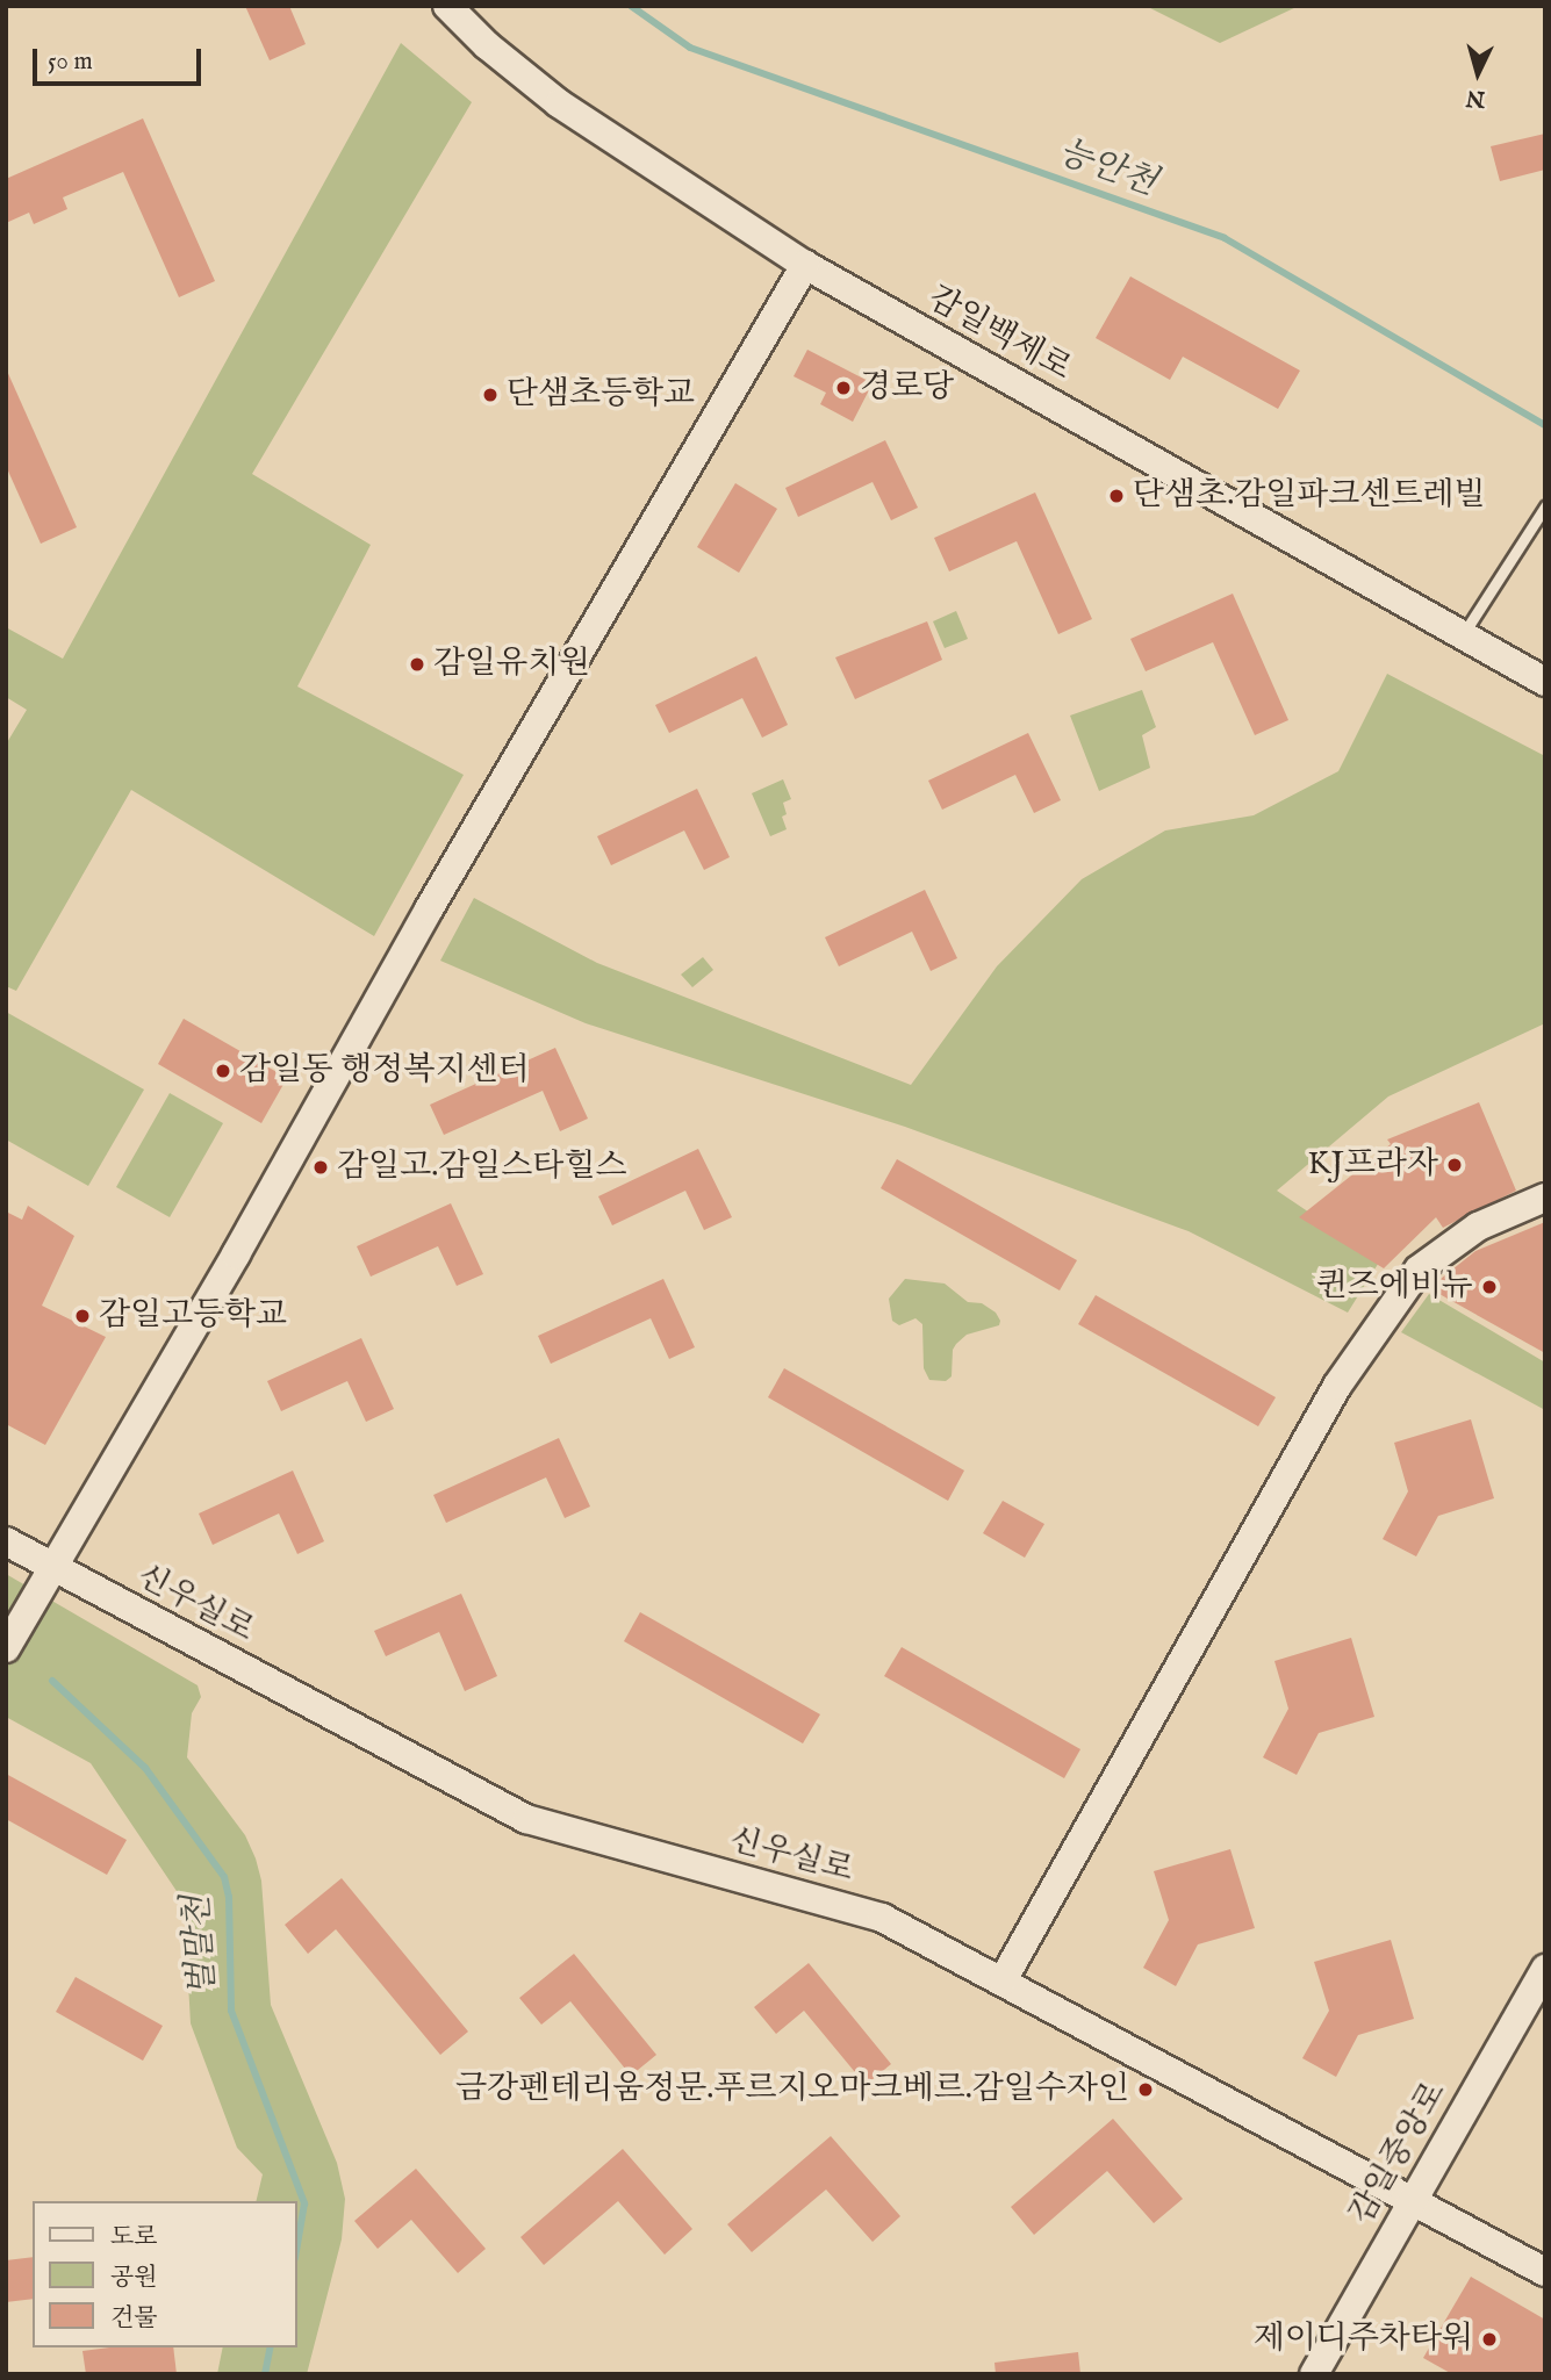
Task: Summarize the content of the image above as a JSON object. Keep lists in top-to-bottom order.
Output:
{
  "streets": {
    "street": ["감일백제로", "신우실로", "감일중앙로"]
  },
  "crossings": [
    ["신우실로", "감일중앙로"]
  ],
  "water": ["능안천", "벌말천"],
  "places": [
    "경로당",
    "단샘초등학교",
    "단샘초.감일파크센트레빌",
    "감일유치원",
    "감일동 행정복지센터",
    "KJ프라자",
    "감일고.감일스타힐스",
    "퀸즈에비뉴",
    "감일고등학교",
    "금강펜테리움정문.푸르지오마크베르.감일수자인",
    "제이디주차타워"
  ],
  "legend": ["도로", "공원", "건물"],
  "scale_bar": "50 m",
  "north": "bottom"
}
